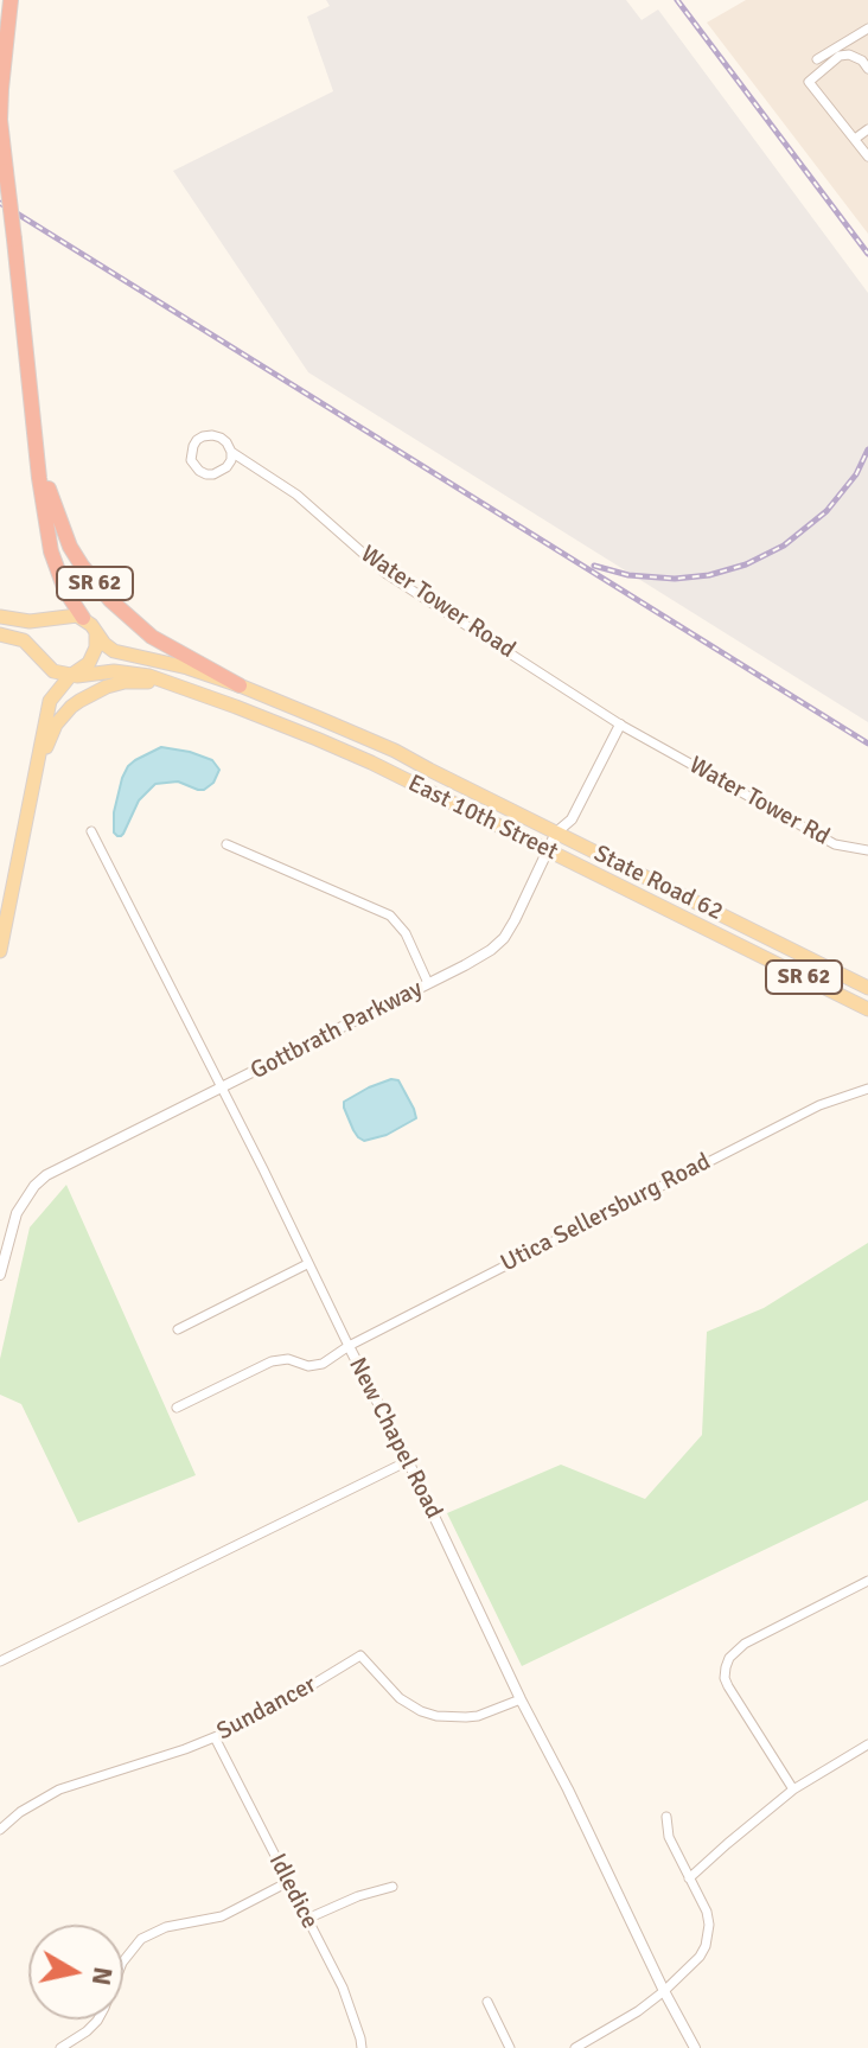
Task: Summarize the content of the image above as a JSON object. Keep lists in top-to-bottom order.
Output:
{
  "streets": {
    "highway": ["SR 62"],
    "main road": ["East 10th Street", "State Road 62"],
    "street": [
      "Water Tower Road",
      "Water Tower Rd",
      "Gottbrath Parkway",
      "Utica Sellersburg Road",
      "New Chapel Road",
      "Sundancer",
      "Idledice"
    ]
  },
  "crossings": [
    ["SR 62", "State Road 62"],
    ["Water Tower Road", "Water Tower Rd"],
    ["Water Tower Road", "Gottbrath Parkway"],
    ["East 10th Street", "Gottbrath Parkway"],
    ["State Road 62", "Gottbrath Parkway"],
    ["Gottbrath Parkway", "New Chapel Road"],
    ["Utica Sellersburg Road", "New Chapel Road"],
    ["New Chapel Road", "Sundancer"],
    ["Sundancer", "Idledice"]
  ],
  "north": "right"
}
